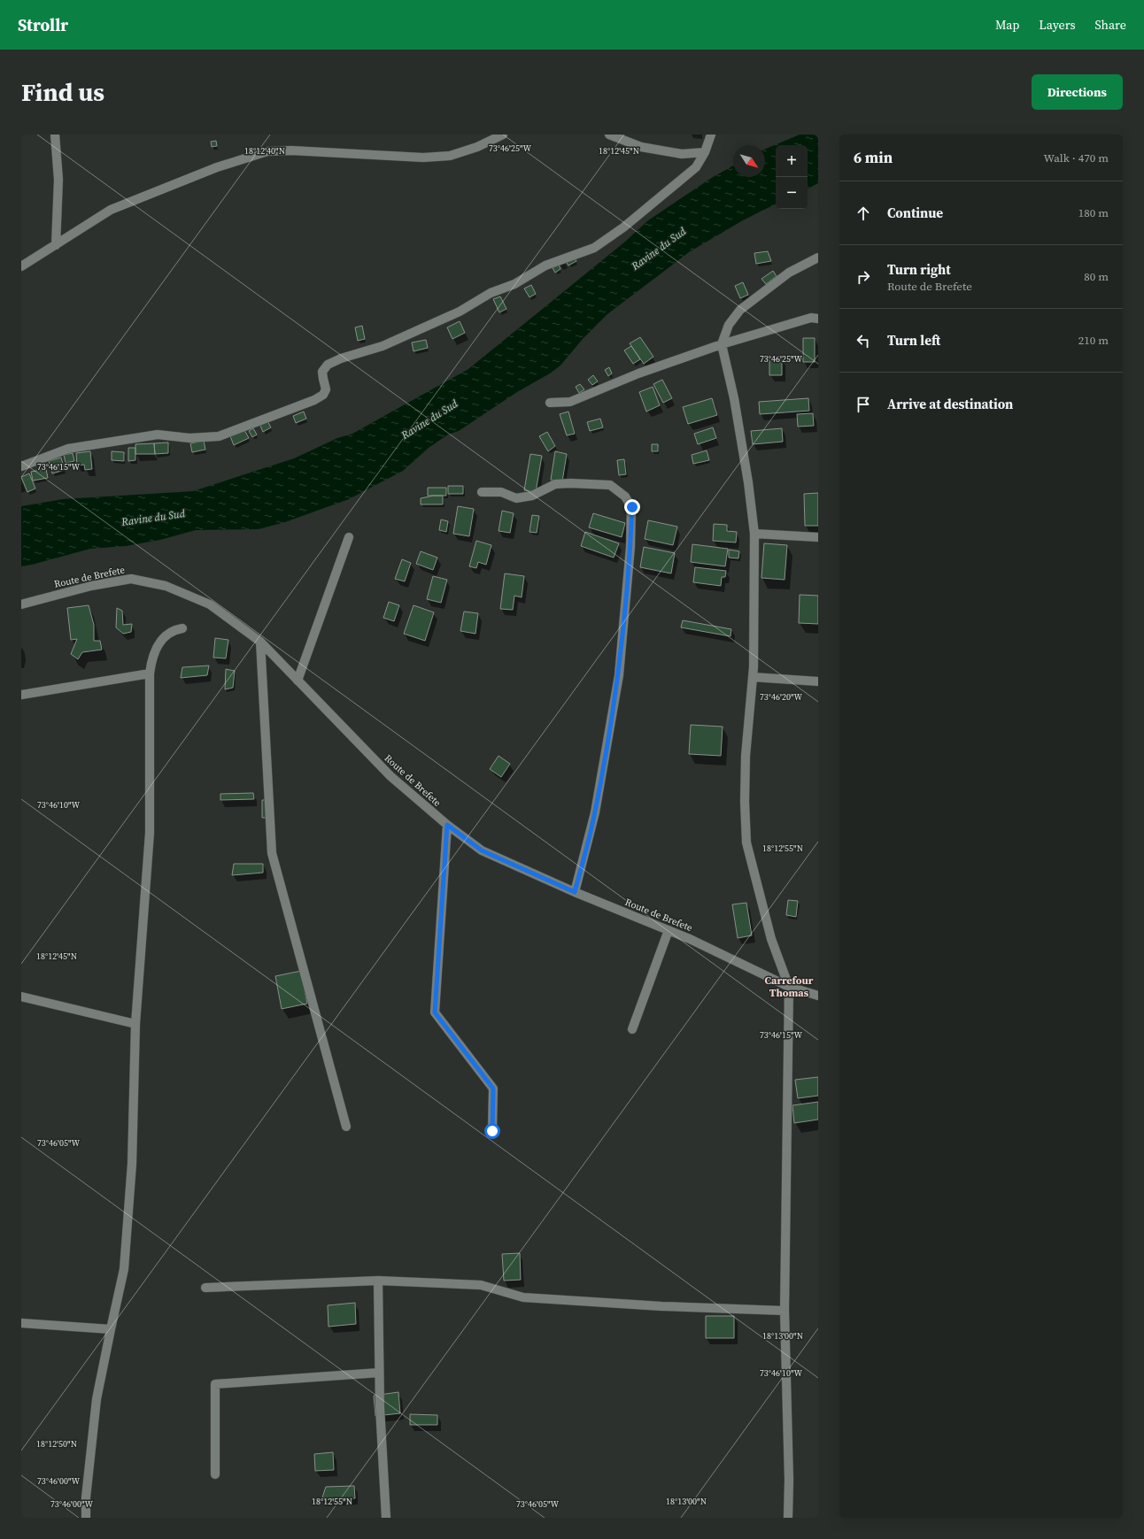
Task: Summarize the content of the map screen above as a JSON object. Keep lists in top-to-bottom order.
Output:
{
  "streets": {
    "street": ["Route de Brefete"]
  },
  "districts": ["Carrefour Thomas"],
  "water": ["Ravine du Sud"],
  "north": "bottom right",
  "page": {
    "header": "Strollr",
    "nav": ["Map", "Layers", "Share"],
    "buttons": "Directions",
    "title": "Find us",
    "heading": ["6 min", "Walk · 470 m"],
    "map_buttons": ["+", "−"],
    "list": [
      ["Continue", "180 m"],
      ["Turn right", "Route de Brefete", "80 m"],
      ["Turn left", "210 m"],
      "Arrive at destination"
    ]
  },
  "coordinates": [
    "73°46'25\"W",
    "18°12'40\"N",
    "18°12'45\"N",
    "73°46'15\"W",
    "73°46'20\"W",
    "73°46'10\"W",
    "18°12'55\"N",
    "73°46'05\"W",
    "18°13'00\"N",
    "18°12'50\"N",
    "73°46'00\"W"
  ]
}
